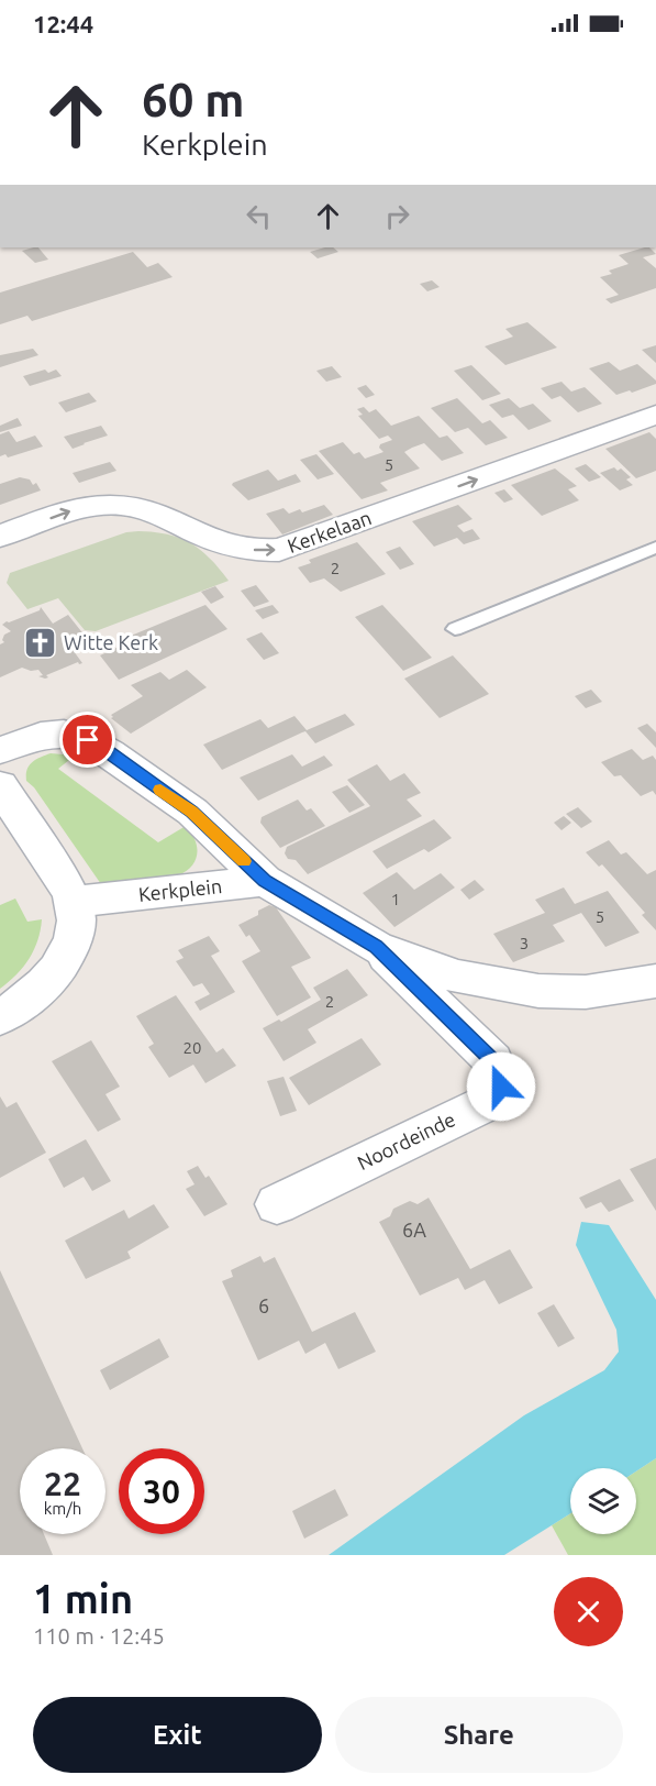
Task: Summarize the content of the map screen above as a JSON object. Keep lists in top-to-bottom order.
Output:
{
  "streets": {
    "street": ["Kerkelaan", "Kerkplein", "Noordeinde"]
  },
  "crossings": [
    ["Kerkplein", "Noordeinde"]
  ],
  "one_way": ["Kerkelaan"],
  "places": {
    "church": ["Witte Kerk"]
  },
  "house_numbers": [
    "5",
    "2",
    "1",
    "5",
    "3",
    "2",
    "20",
    "6A",
    "6"
  ],
  "page": {
    "status": "12:44",
    "turn": ["60 m", "Kerkplein"],
    "speed": "22 km/h",
    "limit": "30",
    "heading": ["1 min", "110 m · 12:45"],
    "buttons": ["Exit", "Share"]
  }
}
